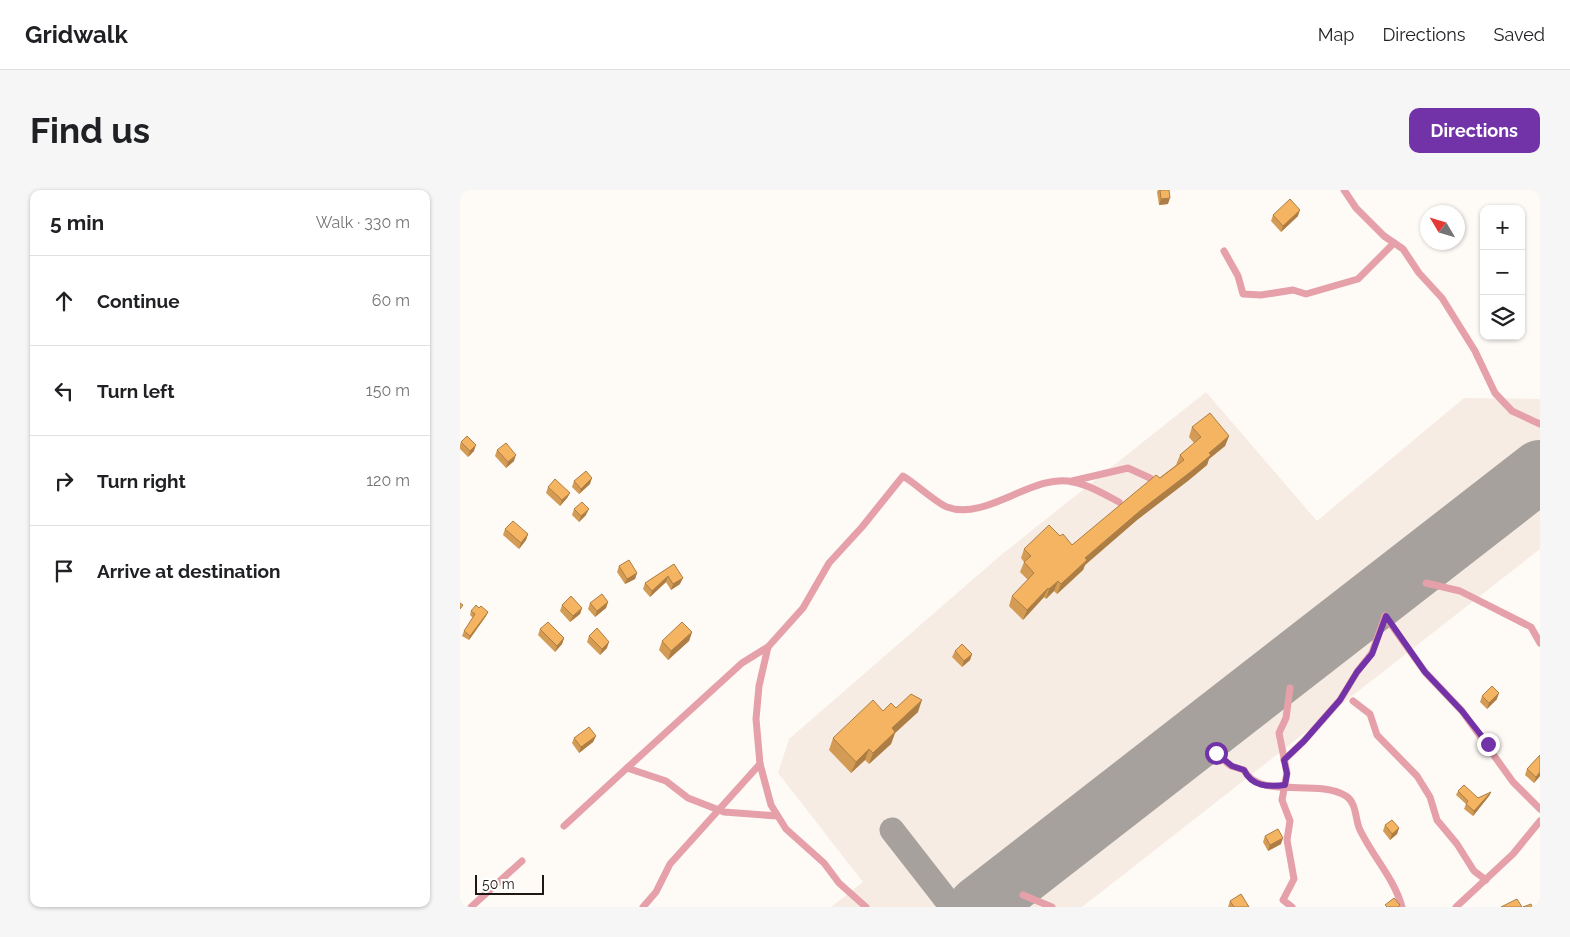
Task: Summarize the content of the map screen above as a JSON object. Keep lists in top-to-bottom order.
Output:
{
  "scale_bar": "50 m",
  "north": "top left",
  "page": {
    "header": "Gridwalk",
    "nav": ["Map", "Directions", "Saved"],
    "buttons": "Directions",
    "title": "Find us",
    "heading": ["5 min", "Walk · 330 m"],
    "map_buttons": ["+", "−"],
    "list": [
      ["Continue", "60 m"],
      ["Turn left", "150 m"],
      ["Turn right", "120 m"],
      "Arrive at destination"
    ],
    "scale": "50 m"
  }
}
